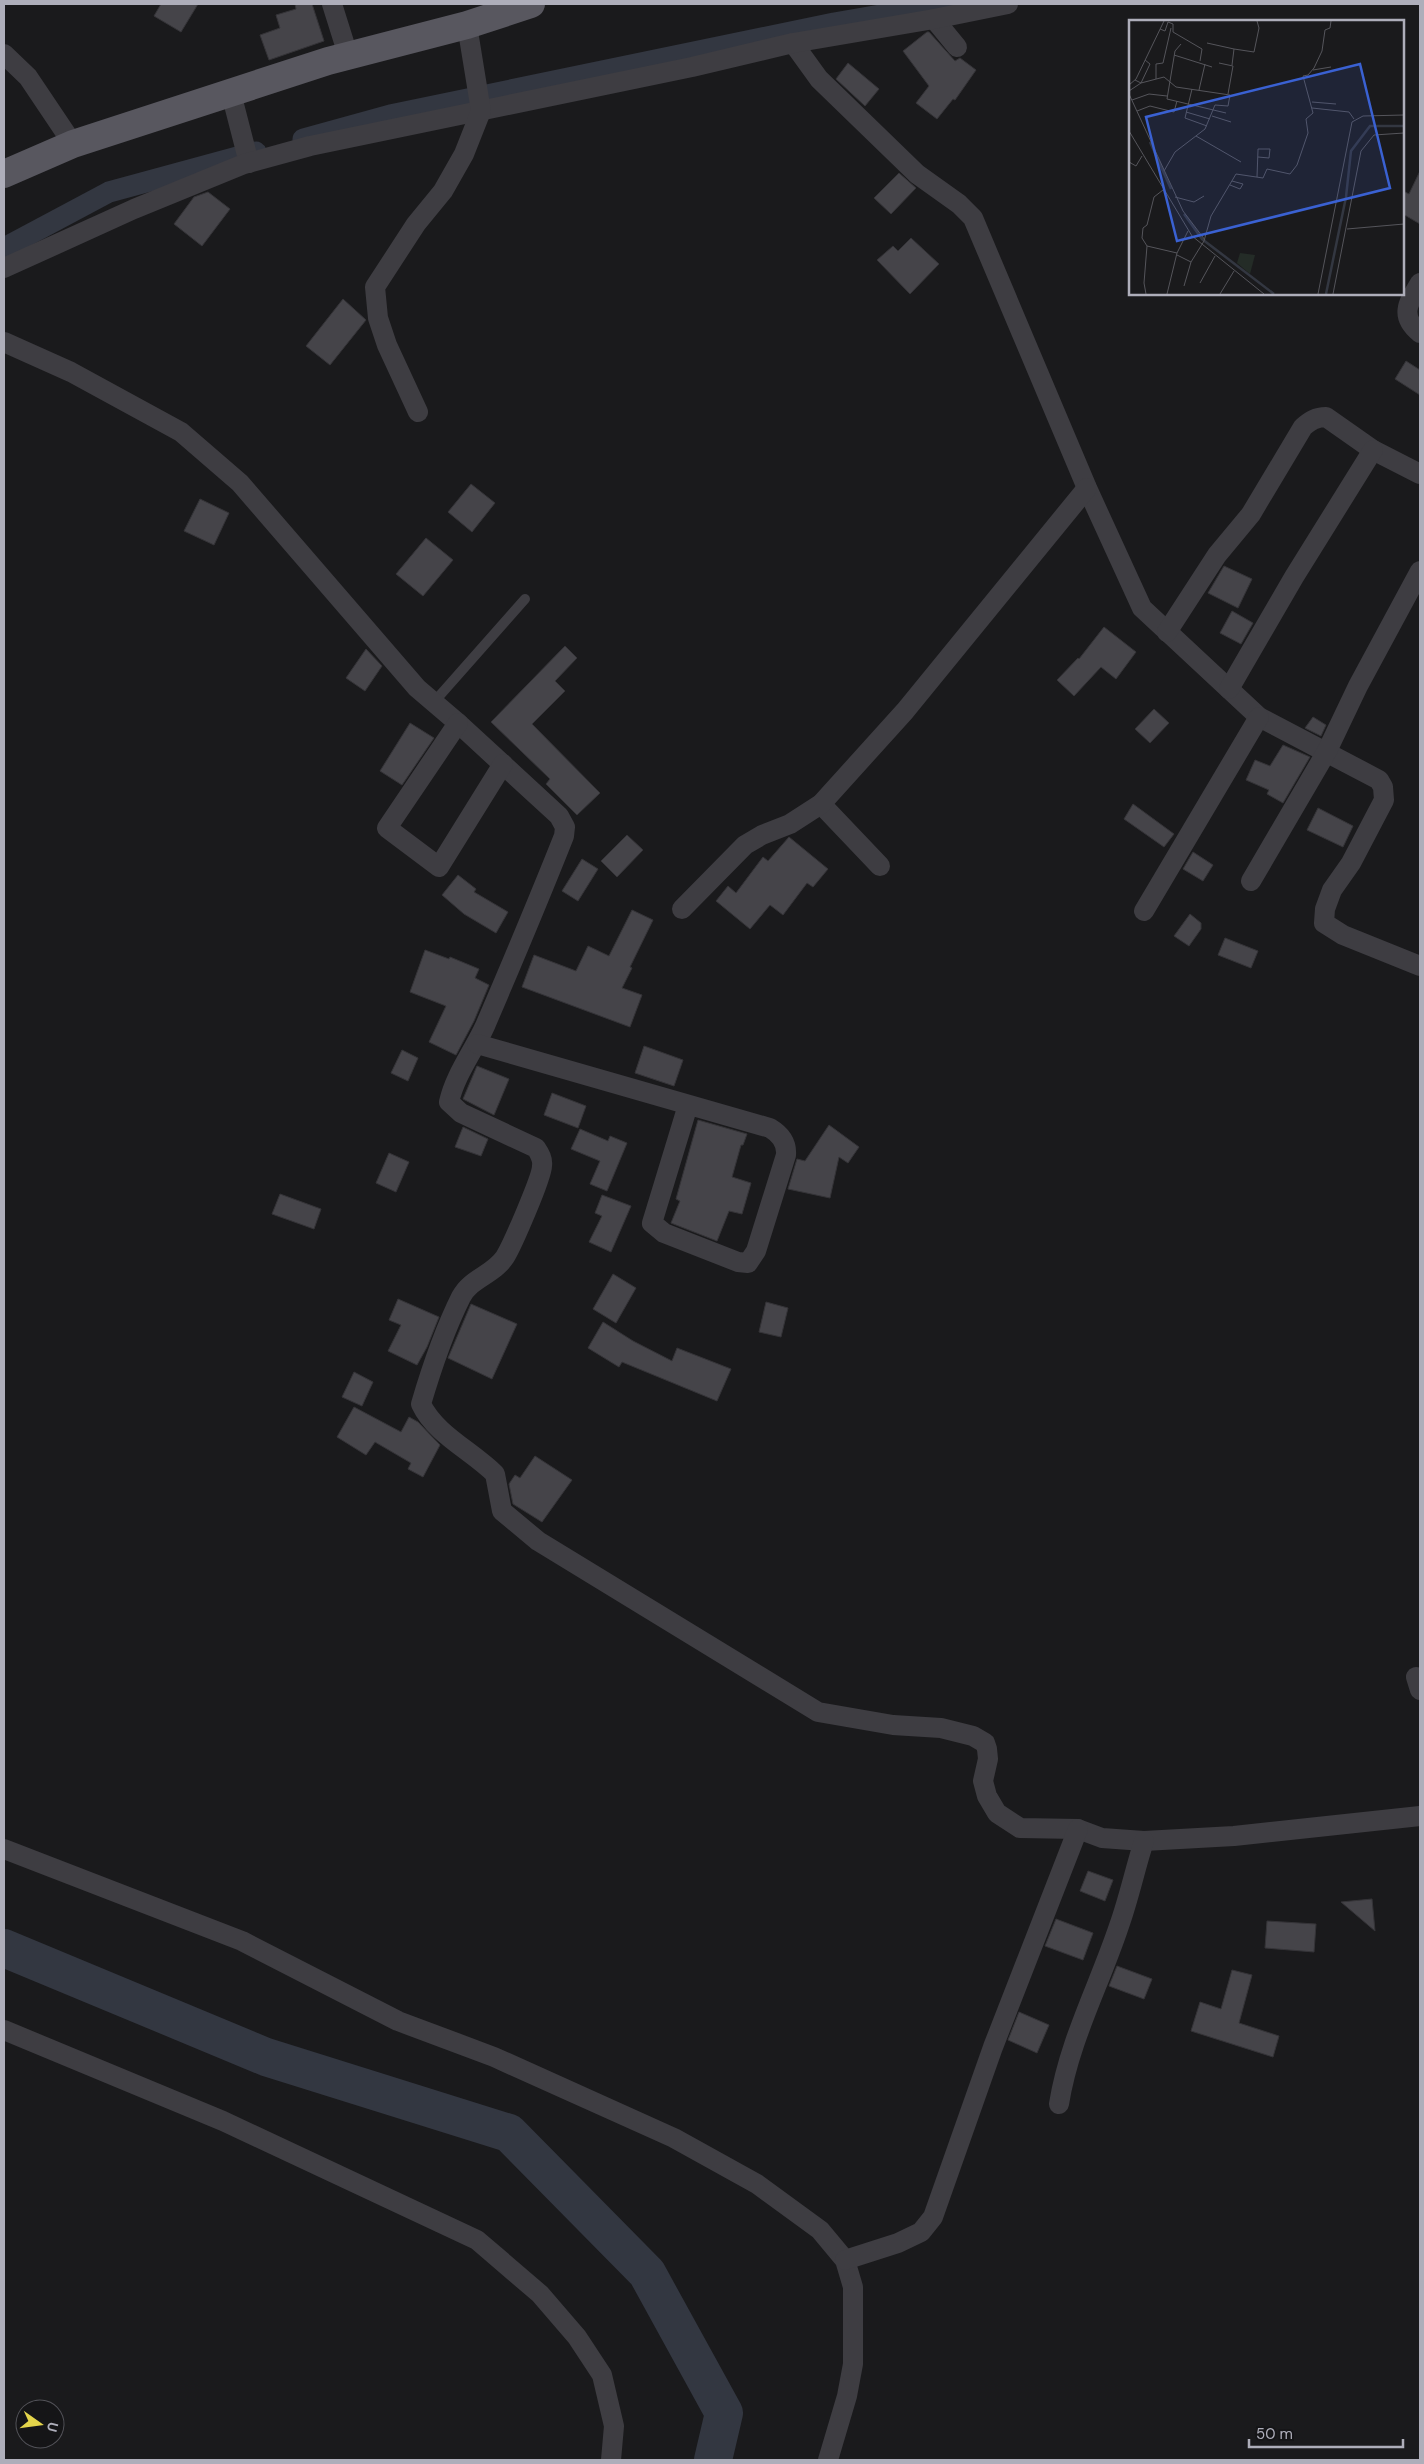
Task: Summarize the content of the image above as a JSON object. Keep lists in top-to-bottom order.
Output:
{
  "scale_bar": "50 m",
  "north": "right"
}
